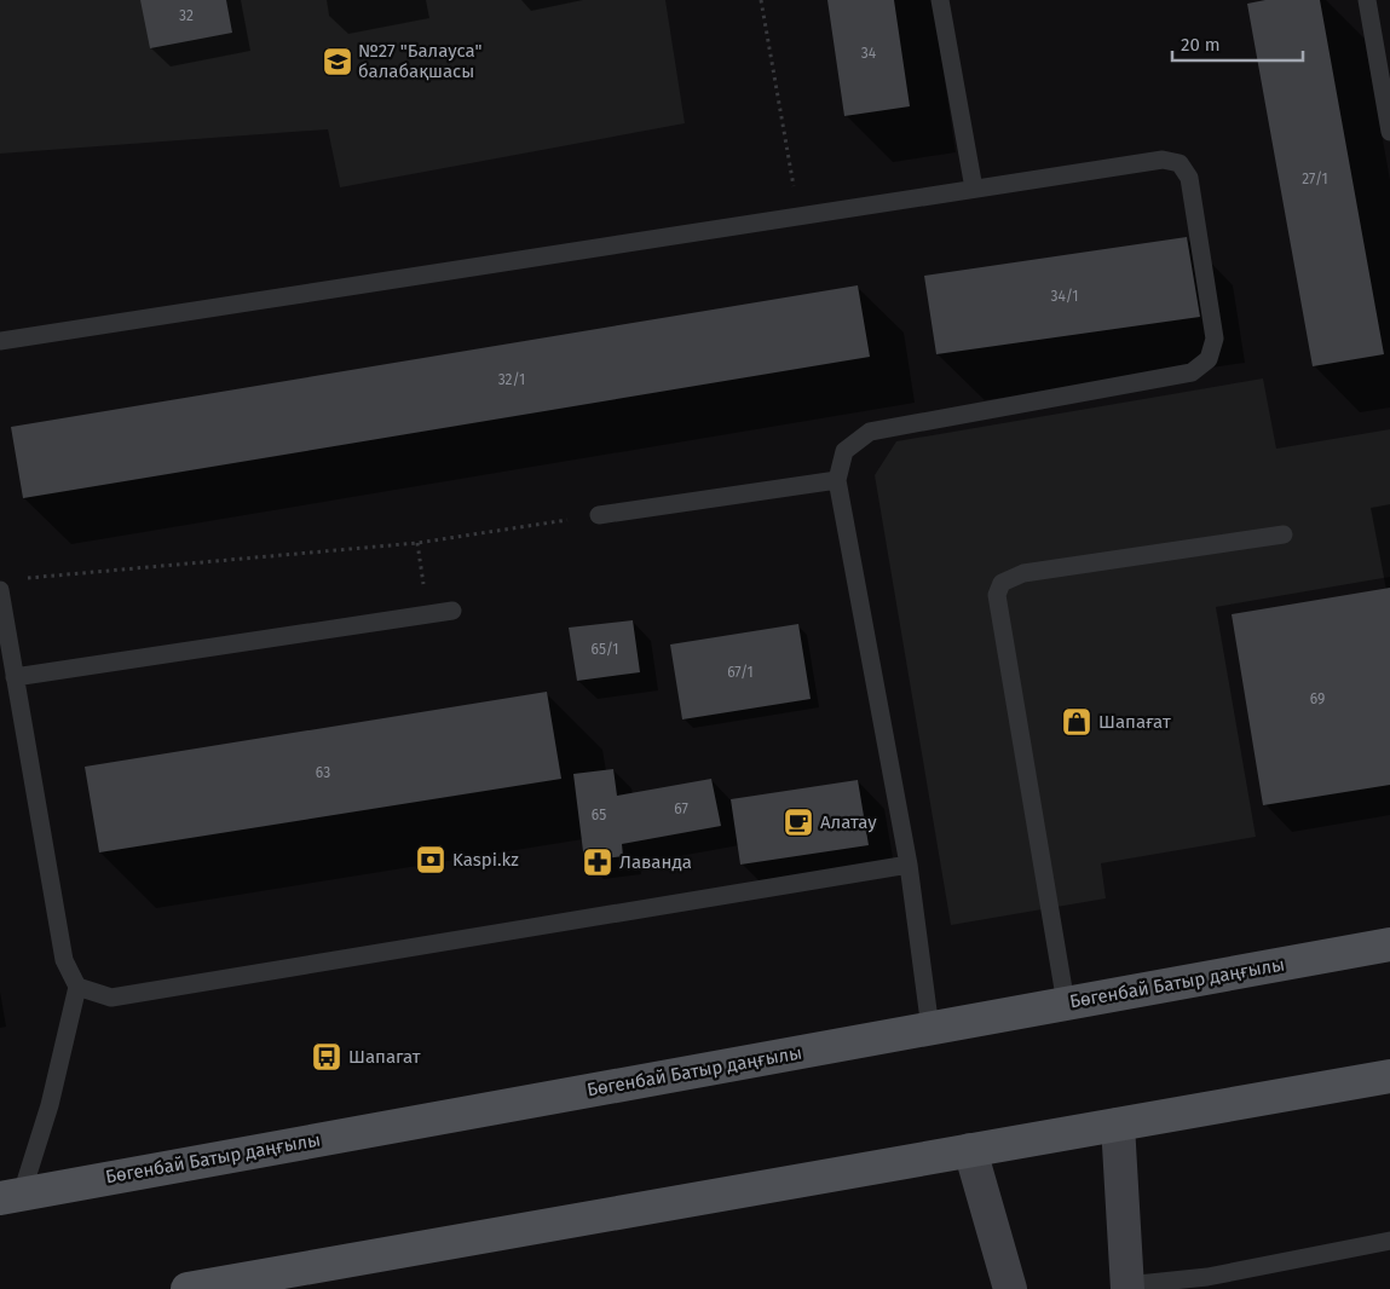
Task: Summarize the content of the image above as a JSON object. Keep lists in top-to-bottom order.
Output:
{
  "streets": {
    "main road": ["Бөгенбай Батыр даңғылы"]
  },
  "places": {
    "school or university": ["№27 \"Балауса\" балабақшасы"],
    "shop": ["Шапағат"],
    "cafe": ["Алатау"],
    "bank": ["Kaspi.kz"],
    "pharmacy": ["Лаванда"],
    "bus stop": ["Шапагат"]
  },
  "house_numbers": [
    "32",
    "34",
    "27/1",
    "34/1",
    "32/1",
    "65/1",
    "67/1",
    "69",
    "63",
    "67",
    "65"
  ],
  "scale_bar": "20 m"
}
